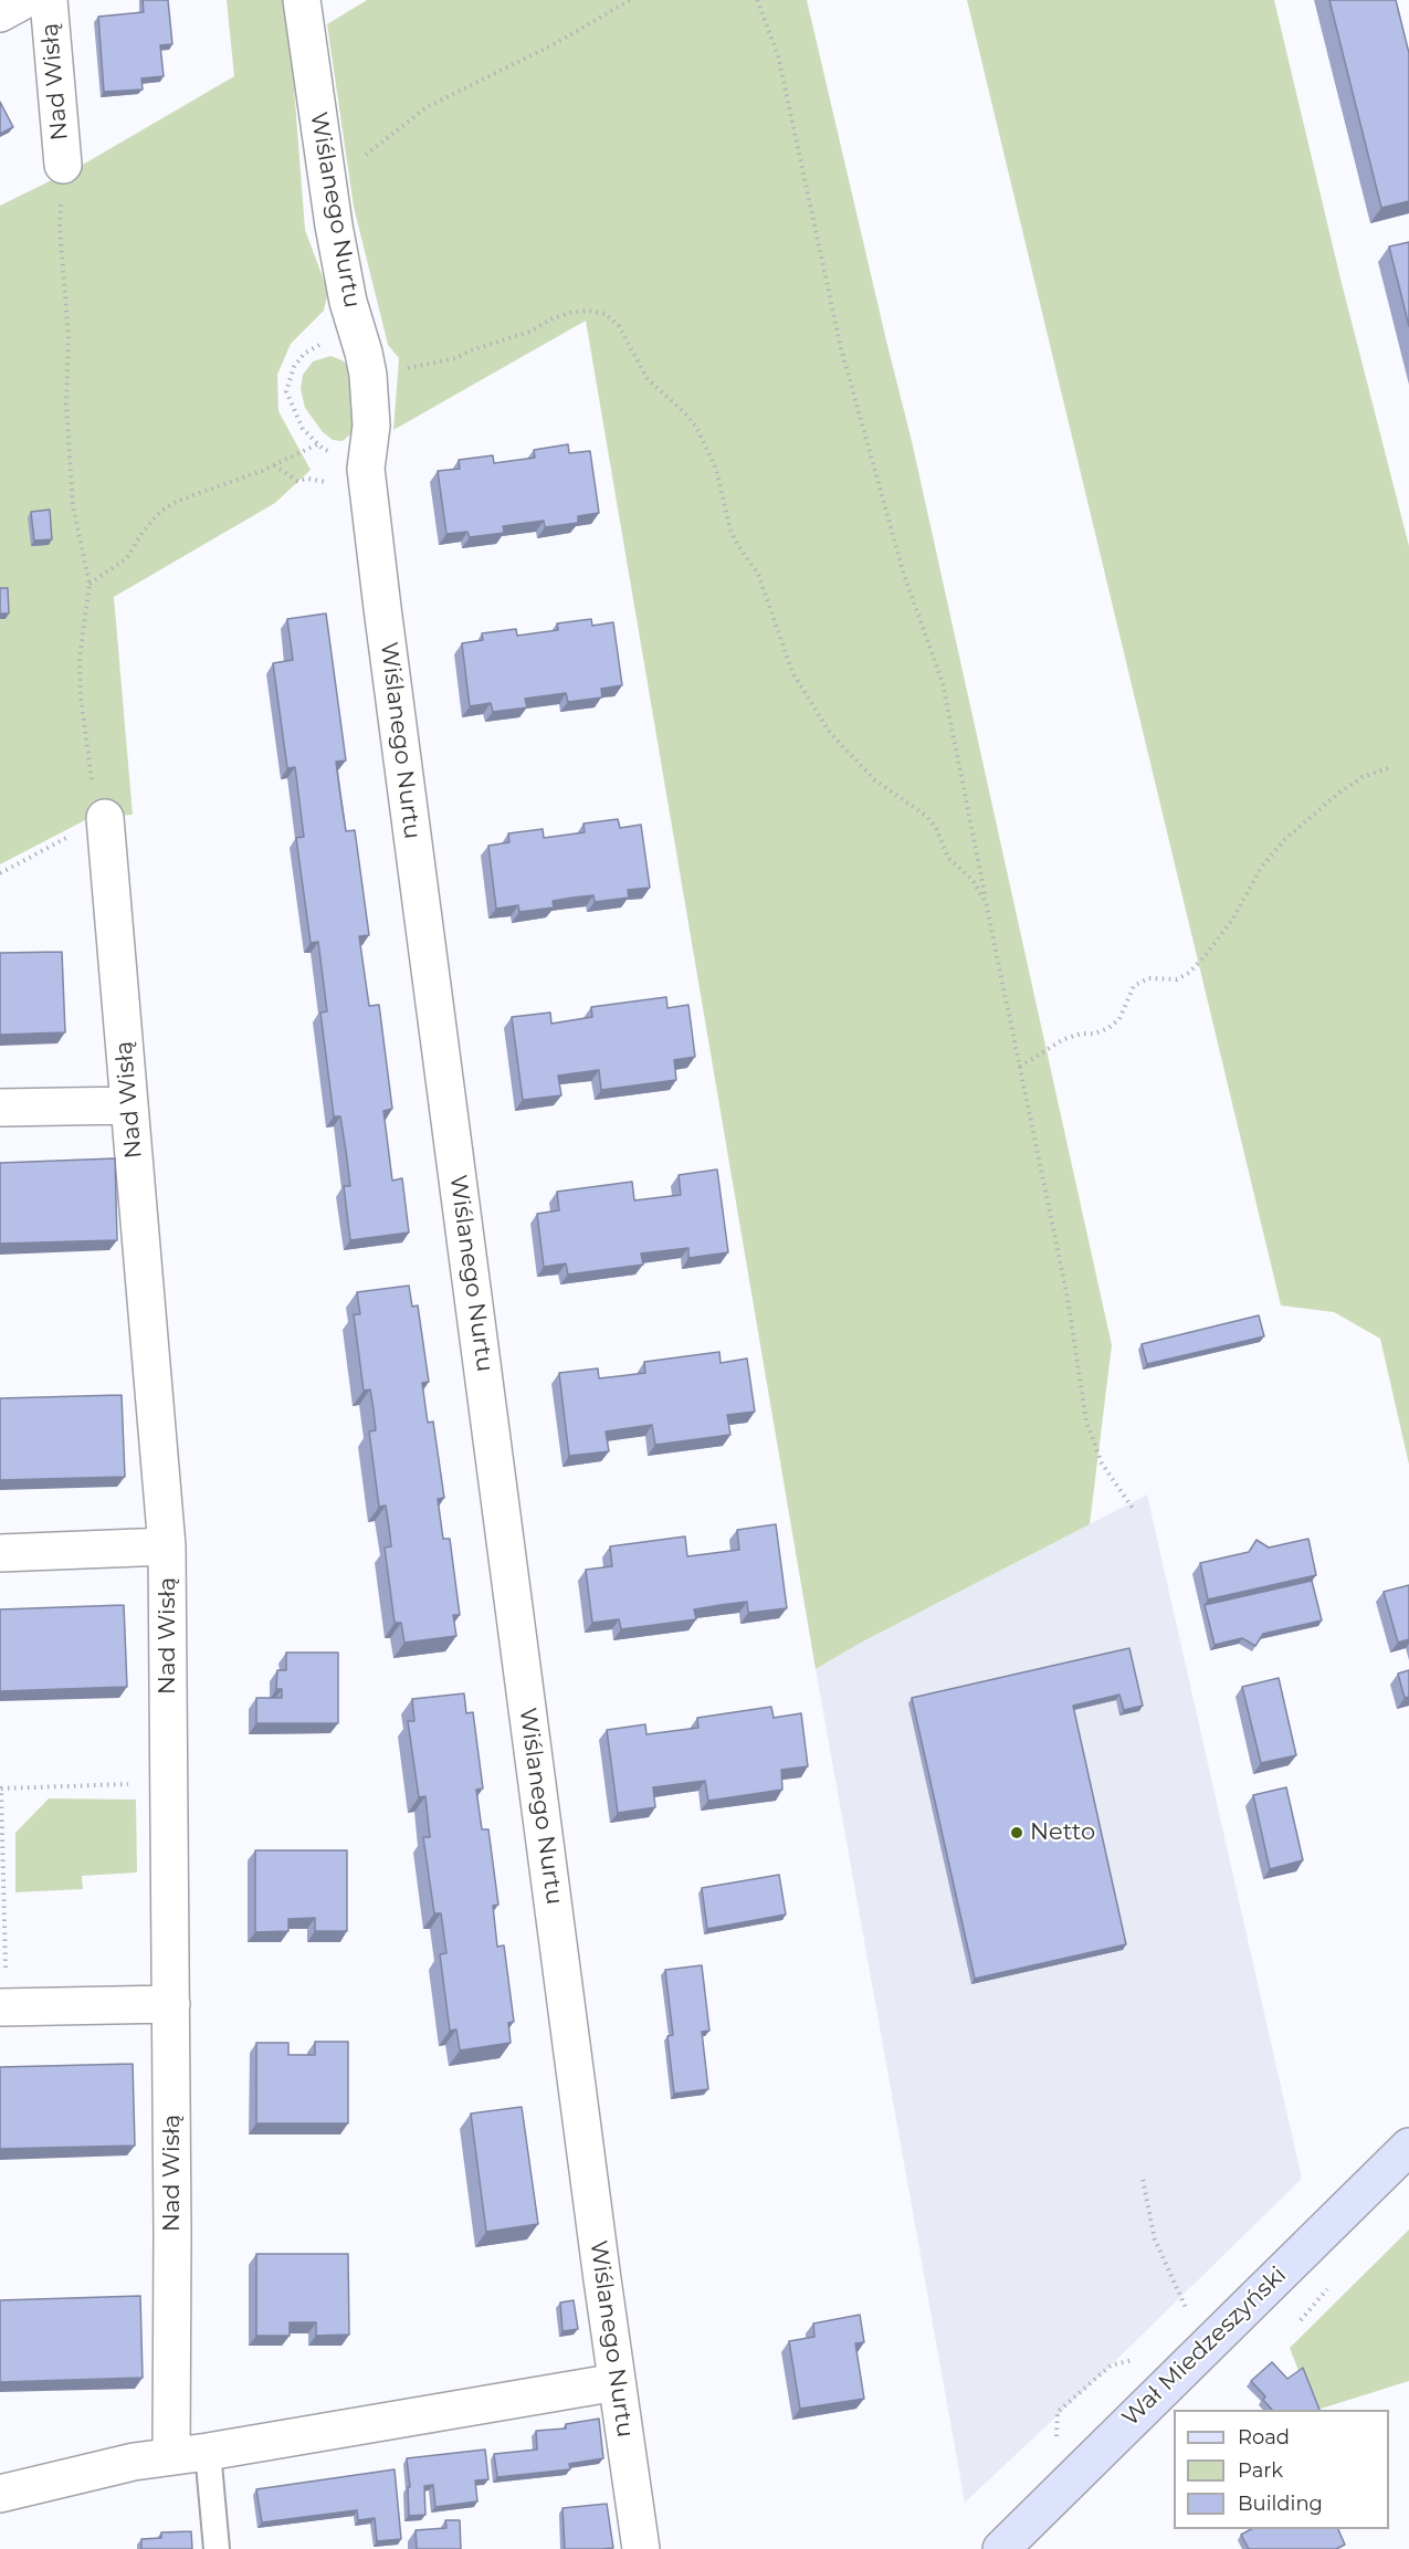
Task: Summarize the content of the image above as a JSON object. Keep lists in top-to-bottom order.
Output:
{
  "streets": {
    "main road": ["Wał Miedzeszyński"],
    "street": ["Nad Wisłą", "Wiślanego Nurtu"]
  },
  "places": ["Netto"],
  "legend": ["Road", "Park", "Building"]
}
